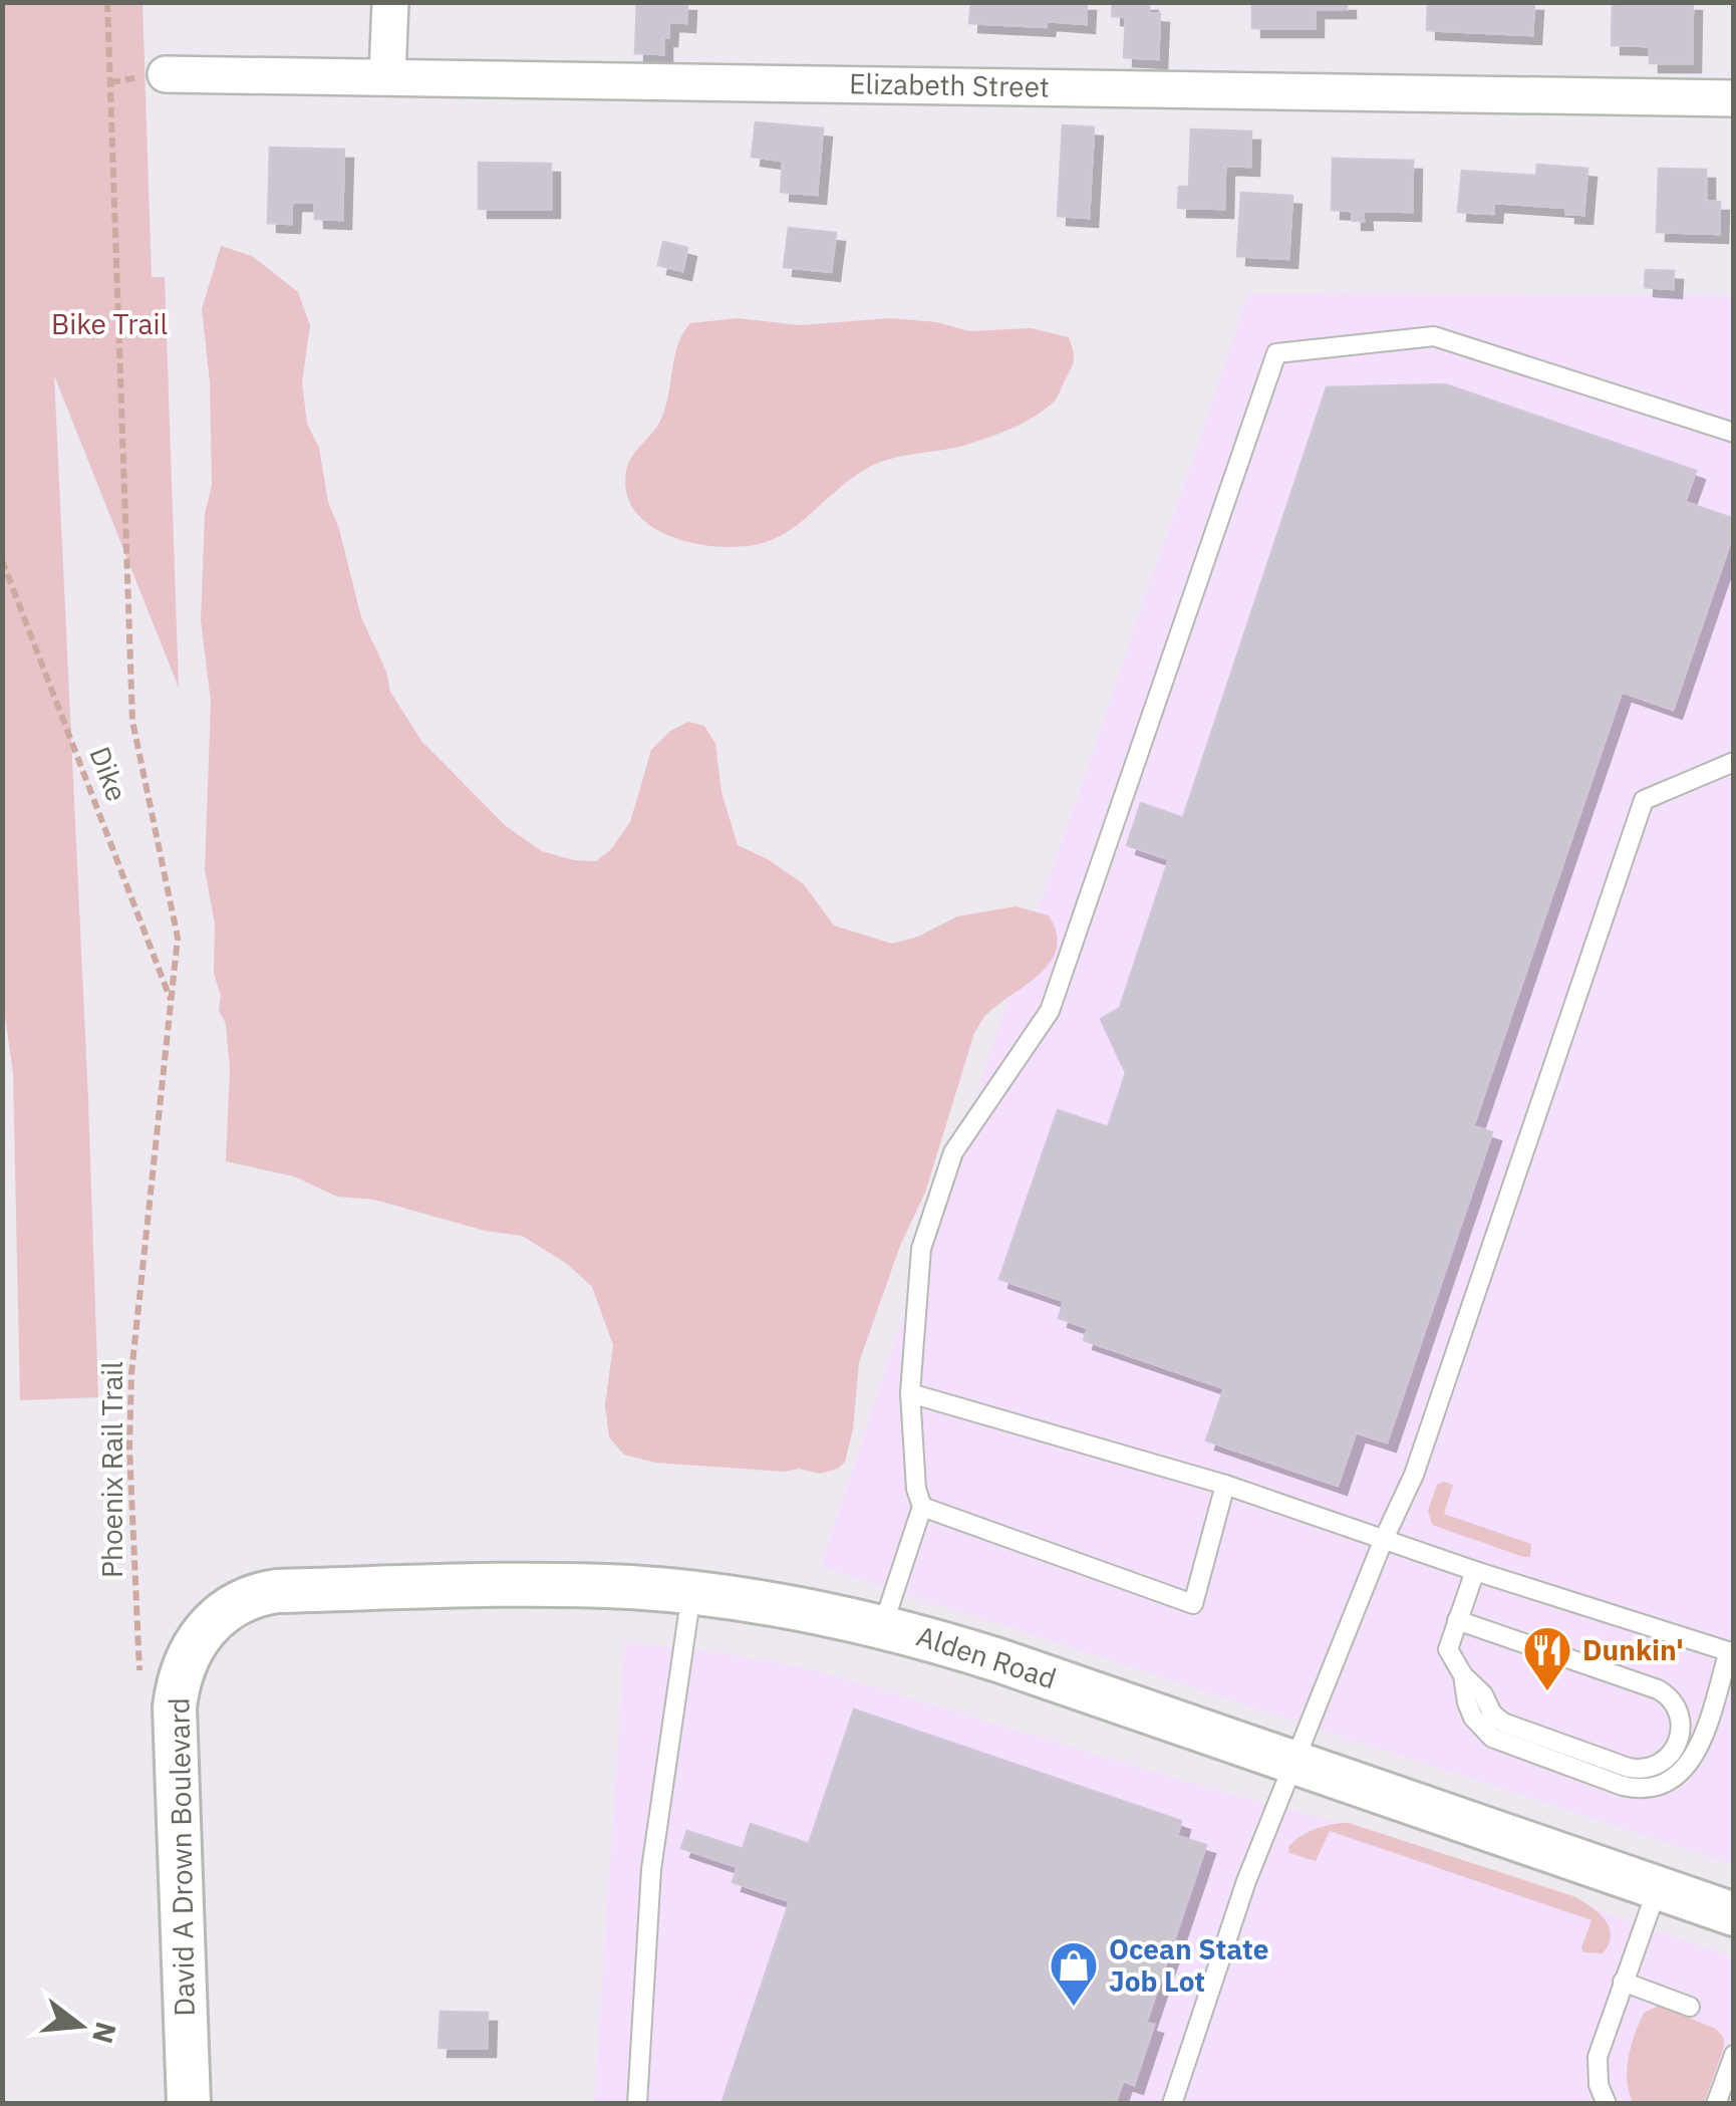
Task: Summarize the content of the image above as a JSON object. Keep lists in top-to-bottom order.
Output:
{
  "streets": {
    "street": ["Elizabeth Street", "Alden Road", "David A Drown Boulevard"],
    "path": ["Dike", "Phoenix Rail Trail"]
  },
  "crossings": [
    ["Dike", "Phoenix Rail Trail"],
    ["Alden Road", "David A Drown Boulevard"]
  ],
  "parks": ["Bike Trail"],
  "places": {
    "restaurant": ["Dunkin'"],
    "shop": ["Ocean State Job Lot"]
  },
  "north": "right"
}
